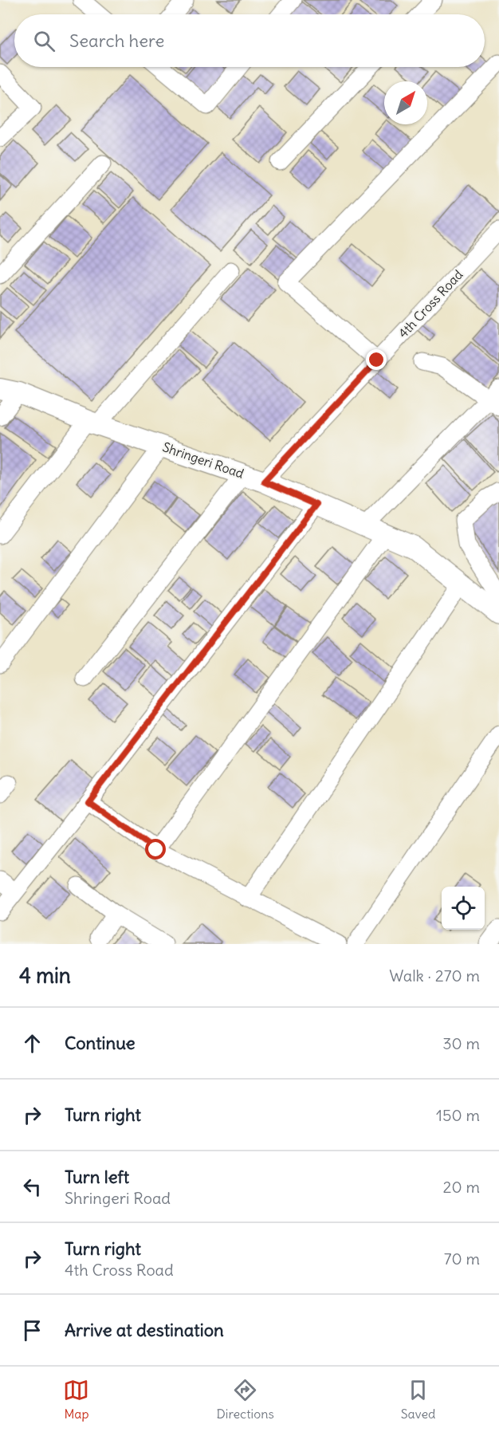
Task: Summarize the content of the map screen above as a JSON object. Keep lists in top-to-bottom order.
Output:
{
  "streets": {
    "street": ["4th Cross Road", "Shringeri Road"]
  },
  "crossings": [
    ["4th Cross Road", "Shringeri Road"]
  ],
  "north": "top right",
  "page": {
    "search": "Search here",
    "heading": ["4 min", "Walk · 270 m"],
    "list": [
      ["Continue", "30 m"],
      ["Turn right", "150 m"],
      ["Turn left", "Shringeri Road", "20 m"],
      ["Turn right", "4th Cross Road", "70 m"],
      "Arrive at destination"
    ],
    "nav": ["Map", "Directions", "Saved"]
  }
}
